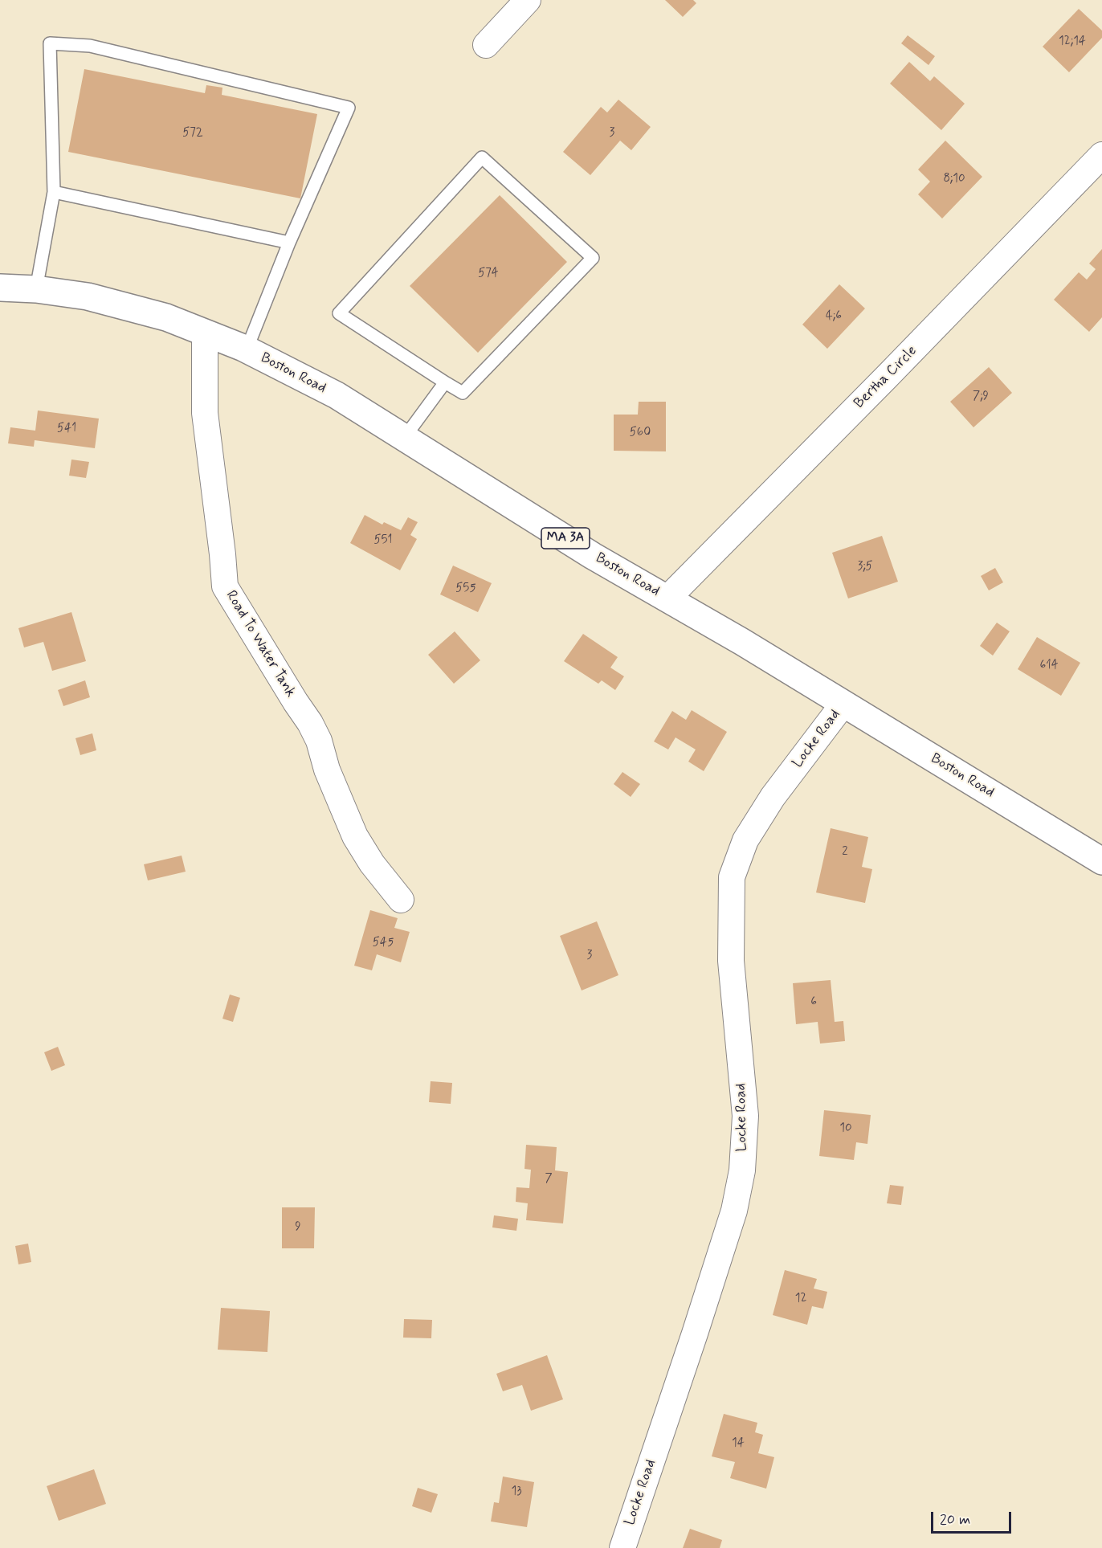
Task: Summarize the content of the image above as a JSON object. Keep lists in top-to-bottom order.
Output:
{
  "streets": {
    "main road": ["Boston Road", "MA 3A"],
    "street": ["Bertha Circle", "Road To Water Tank", "Locke Road"]
  },
  "crossings": [
    ["Boston Road", "Bertha Circle"],
    ["Boston Road", "Road To Water Tank"],
    ["Boston Road", "Locke Road"]
  ],
  "house_numbers": [
    "12;14",
    "572",
    "3",
    "8;10",
    "574",
    "4;6",
    "7;9",
    "541",
    "560",
    "551",
    "3;5",
    "555",
    "614",
    "2",
    "545",
    "3",
    "6",
    "10",
    "7",
    "9",
    "12",
    "14",
    "13"
  ],
  "scale_bar": "20 m"
}
